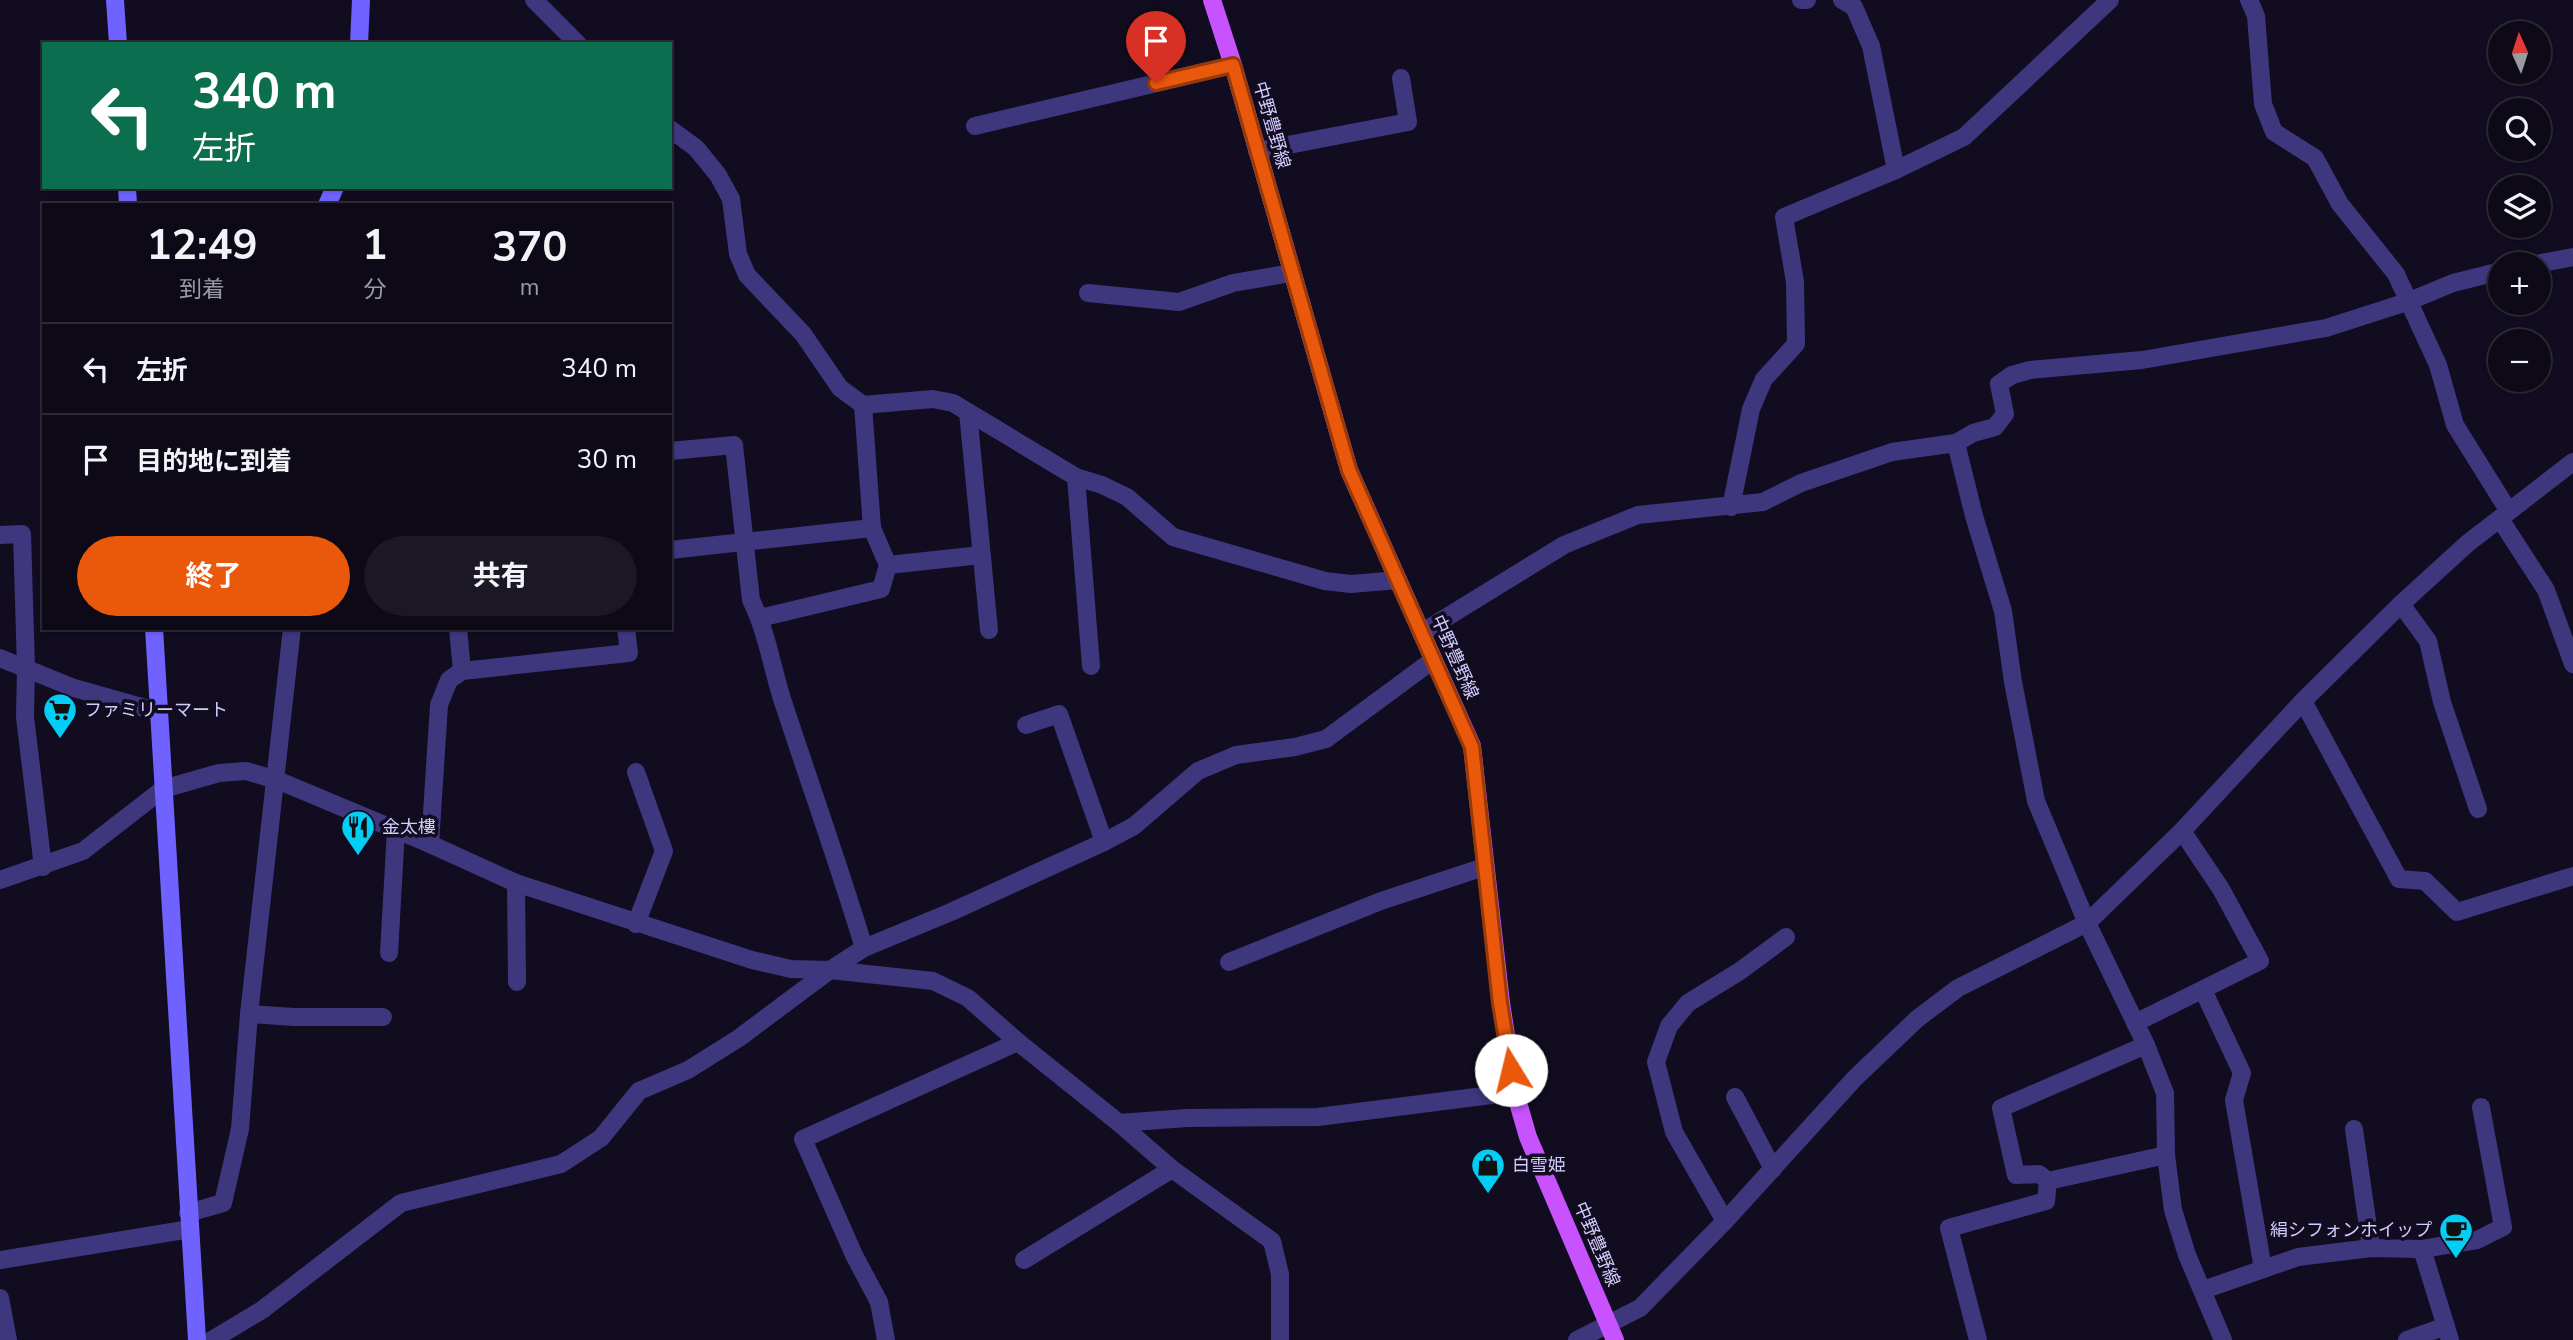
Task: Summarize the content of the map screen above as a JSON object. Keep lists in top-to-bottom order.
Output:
{
  "streets": {
    "main road": ["中野豊野線"]
  },
  "places": {
    "supermarket": ["ファミリーマート"],
    "restaurant": ["金太樓"],
    "shop": ["白雪姫"],
    "cafe": ["絹シフォンホイップ"]
  },
  "north": "top",
  "page": {
    "map_buttons": ["+", "−"],
    "turn": ["340 m", "左折"],
    "eta": [
      "12:49",
      "到着",
      "1",
      "分",
      "370",
      "m"
    ],
    "list": [
      {
        "name": "左折",
        "value": "340 m"
      },
      {
        "name": "目的地に到着",
        "value": "30 m"
      }
    ],
    "buttons": ["終了", "共有"]
  }
}
